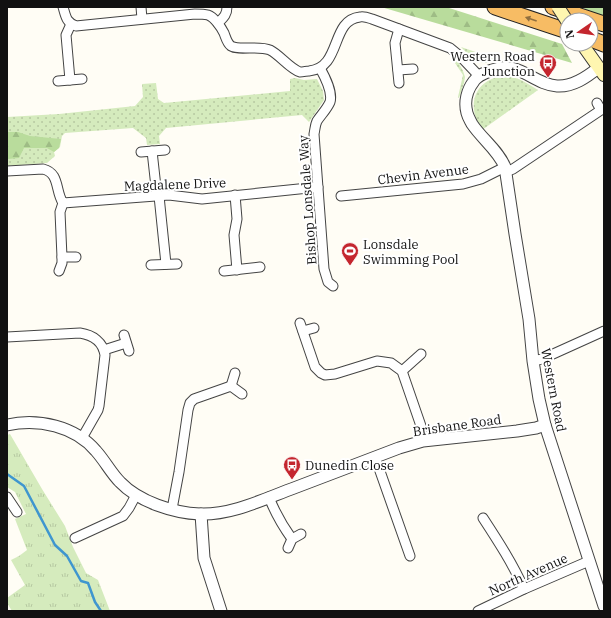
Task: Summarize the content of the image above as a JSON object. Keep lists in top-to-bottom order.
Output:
{
  "streets": {
    "street": [
      "Chevin Avenue",
      "Magdalene Drive",
      "Bishop Lonsdale Way",
      "Western Road",
      "Brisbane Road",
      "North Avenue"
    ]
  },
  "crossings": [
    ["Chevin Avenue", "Western Road"],
    ["Magdalene Drive", "Bishop Lonsdale Way"],
    ["Western Road", "Brisbane Road"],
    ["Western Road", "North Avenue"]
  ],
  "places": {
    "bus stop": ["Western Road Junction", "Dunedin Close"],
    "sports": ["Lonsdale Swimming Pool"]
  },
  "north": "left"
}
